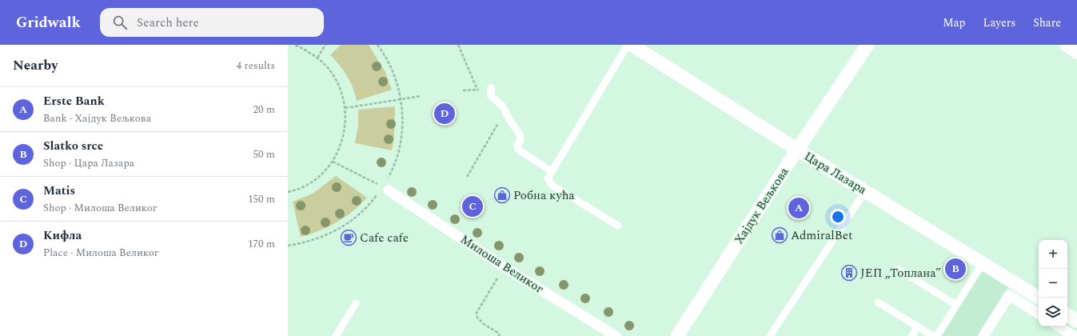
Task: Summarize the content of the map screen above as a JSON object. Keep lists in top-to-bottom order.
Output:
{
  "streets": {
    "street": ["Цара Лазара", "Хајдук Вељкова", "Милоша Великог"]
  },
  "crossings": [
    ["Цара Лазара", "Хајдук Вељкова"]
  ],
  "places": {
    "shop": ["Робна кућа", "AdmiralBet"],
    "cafe": ["Cafe cafe"],
    "building": ["ЈЕП „Топлана”"]
  },
  "page": {
    "header": "Gridwalk",
    "search": "Search here",
    "nav": ["Map", "Layers", "Share"],
    "heading": ["Nearby", "4 results"],
    "list": [
      {
        "mark": "A",
        "name": "Erste Bank",
        "note": "Bank · Хајдук Вељкова",
        "value": "20 m"
      },
      {
        "mark": "B",
        "name": "Slatko srce",
        "note": "Shop · Цара Лазара",
        "value": "50 m"
      },
      {
        "mark": "C",
        "name": "Matis",
        "note": "Shop · Милоша Великог",
        "value": "150 m"
      },
      {
        "mark": "D",
        "name": "Кифла",
        "note": "Place · Милоша Великог",
        "value": "170 m"
      }
    ],
    "pins": [
      "D",
      "C",
      "A",
      "B"
    ],
    "map_buttons": ["+", "−"]
  }
}
